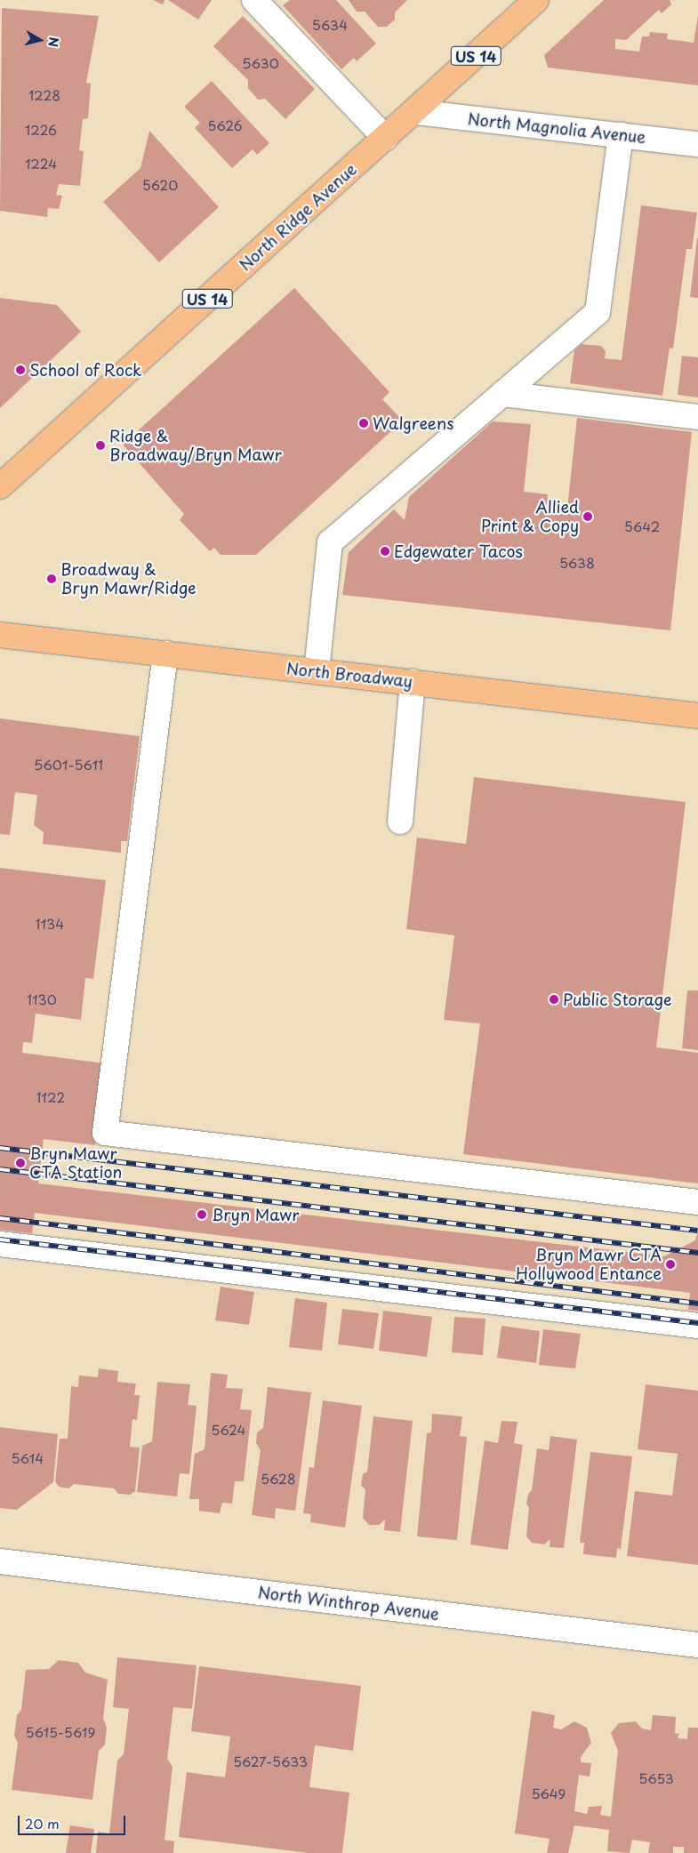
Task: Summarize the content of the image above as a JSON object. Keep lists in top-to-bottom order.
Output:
{
  "streets": {
    "main road": ["US 14", "North Ridge Avenue", "North Broadway"],
    "street": ["North Magnolia Avenue", "North Winthrop Avenue"]
  },
  "crossings": [
    ["North Magnolia Avenue", "North Ridge Avenue"]
  ],
  "places": [
    "School of Rock",
    "Walgreens",
    "Ridge & Broadway/Bryn Mawr",
    "Allied Print & Copy",
    "Edgewater Tacos",
    "Broadway & Bryn Mawr/Ridge",
    "Public Storage",
    "Bryn Mawr CTA Station",
    "Bryn Mawr",
    "Bryn Mawr CTA Hollywood Entance"
  ],
  "house_numbers": [
    "5634",
    "5630",
    "1228",
    "5626",
    "1226",
    "1224",
    "5620",
    "5642",
    "5638",
    "5601-5611",
    "1134",
    "1130",
    "1122",
    "5624",
    "5614",
    "5628",
    "5615-5619",
    "5627-5633",
    "5653",
    "5649"
  ],
  "scale_bar": "20 m",
  "north": "right"
}
